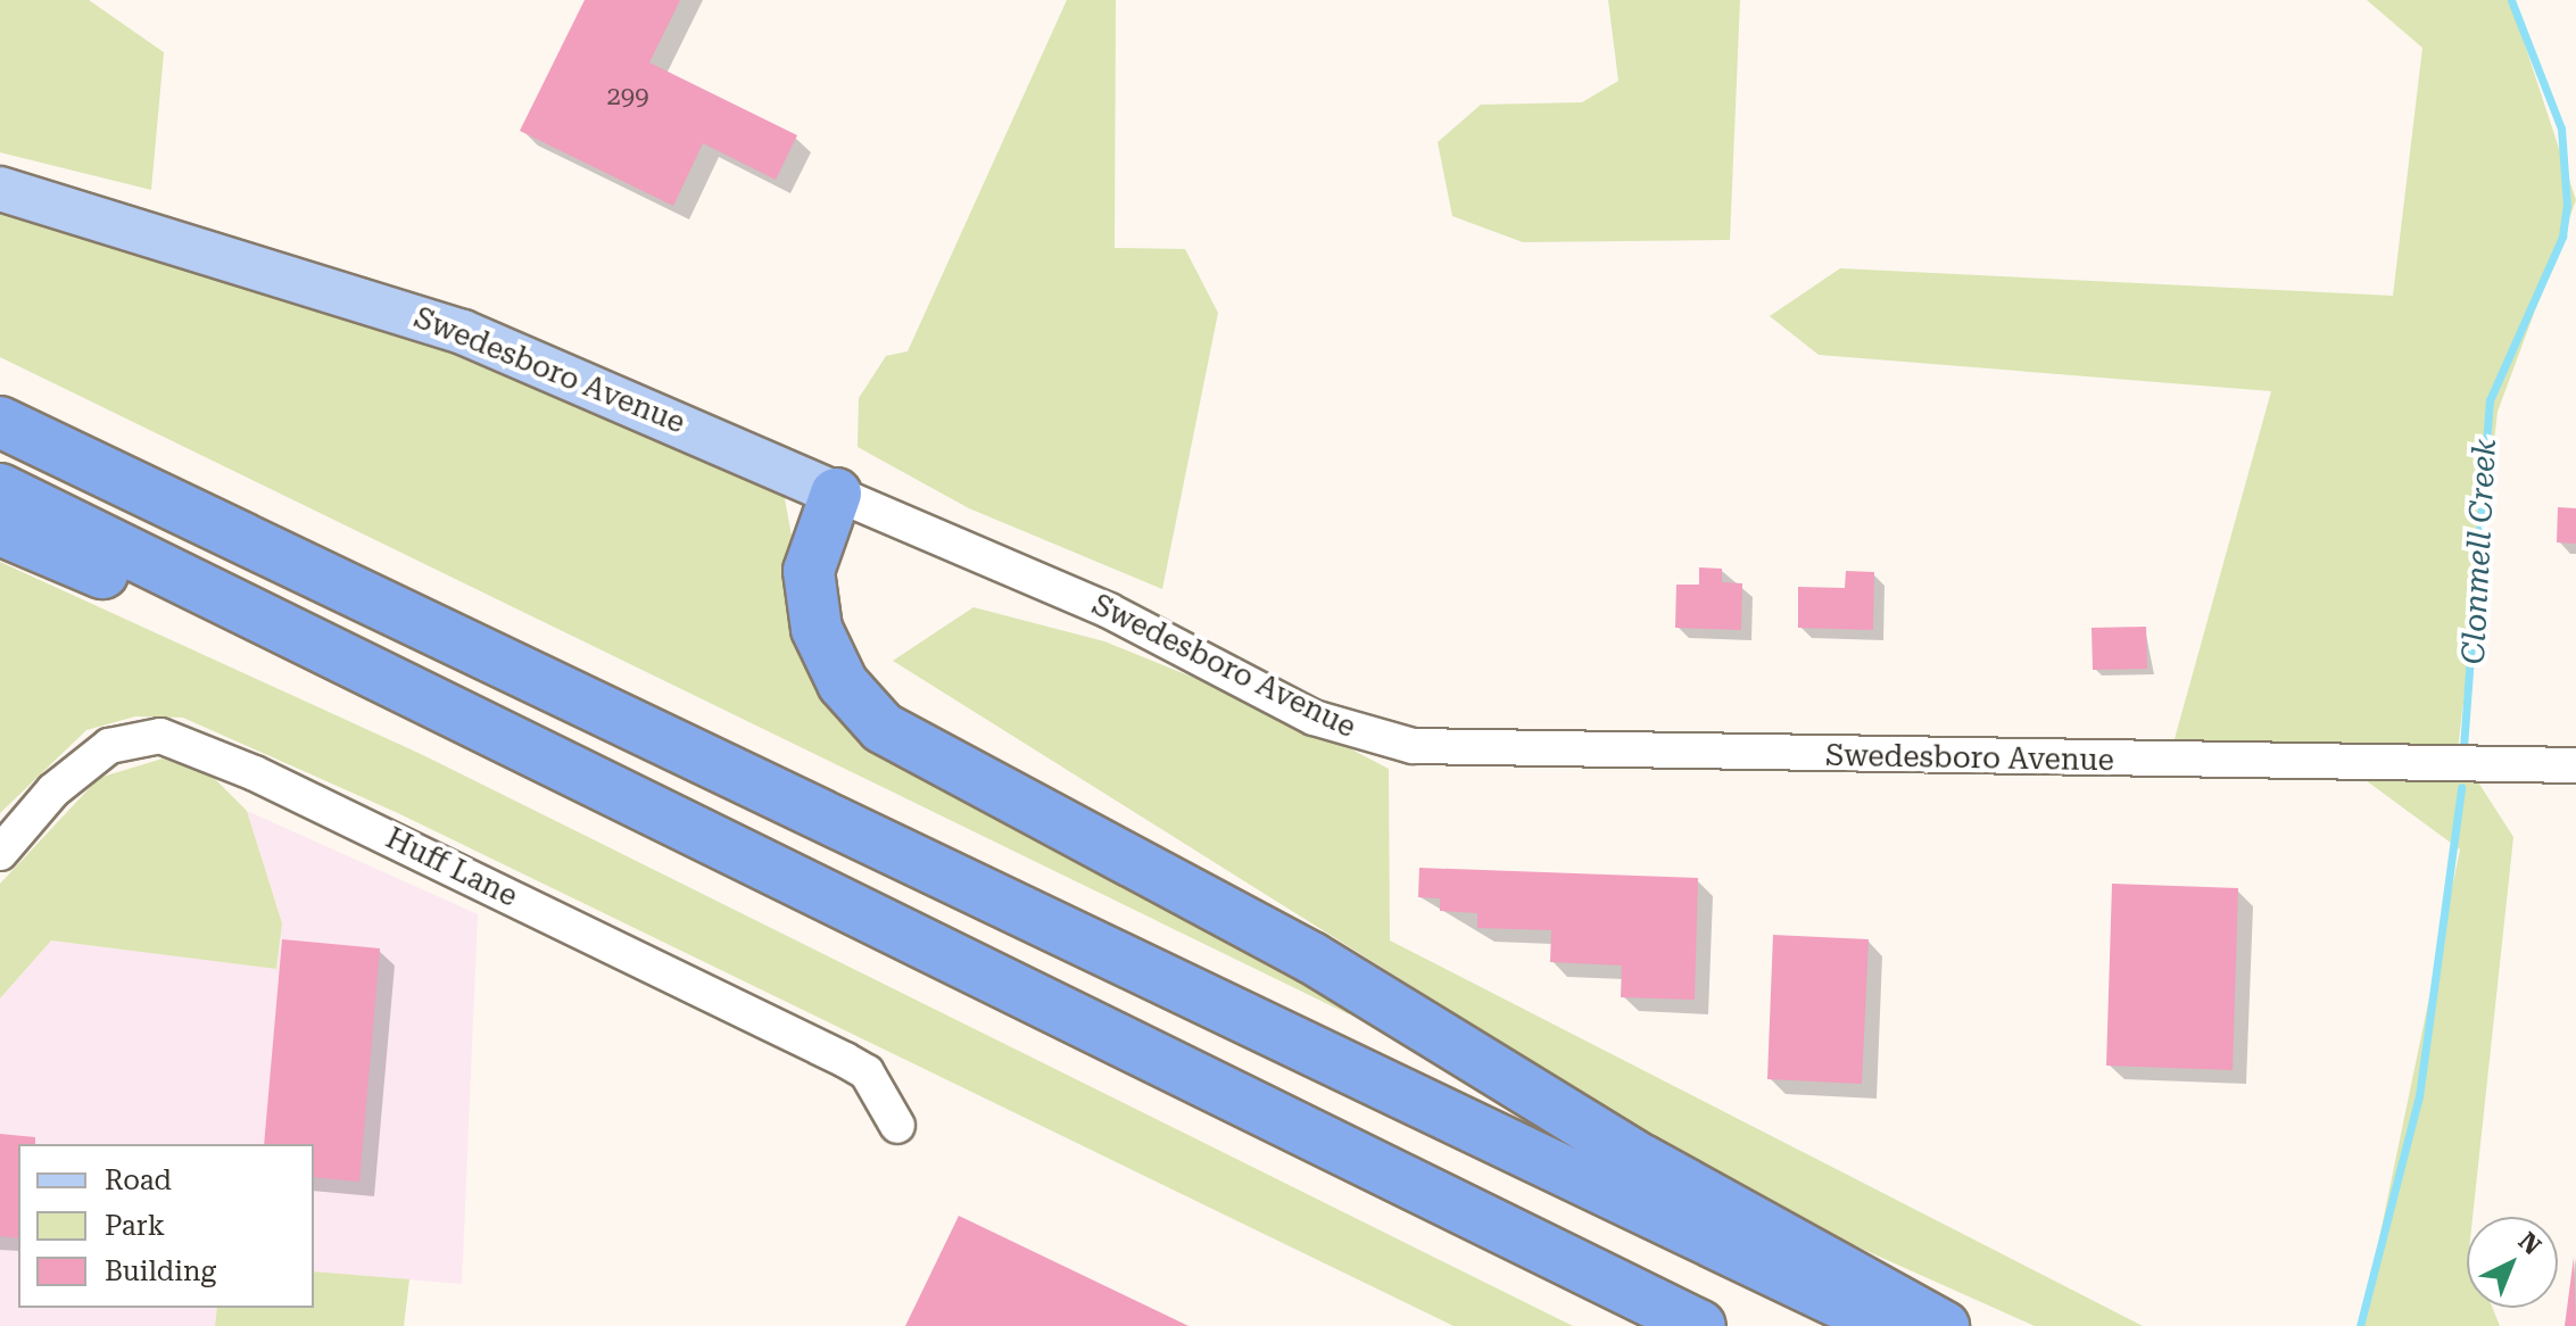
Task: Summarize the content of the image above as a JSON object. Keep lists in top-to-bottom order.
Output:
{
  "streets": {
    "main road": ["Swedesboro Avenue"],
    "street": ["Huff Lane"]
  },
  "water": ["Clonmell Creek"],
  "house_numbers": ["299"],
  "legend": ["Road", "Park", "Building"],
  "north": "top right"
}
